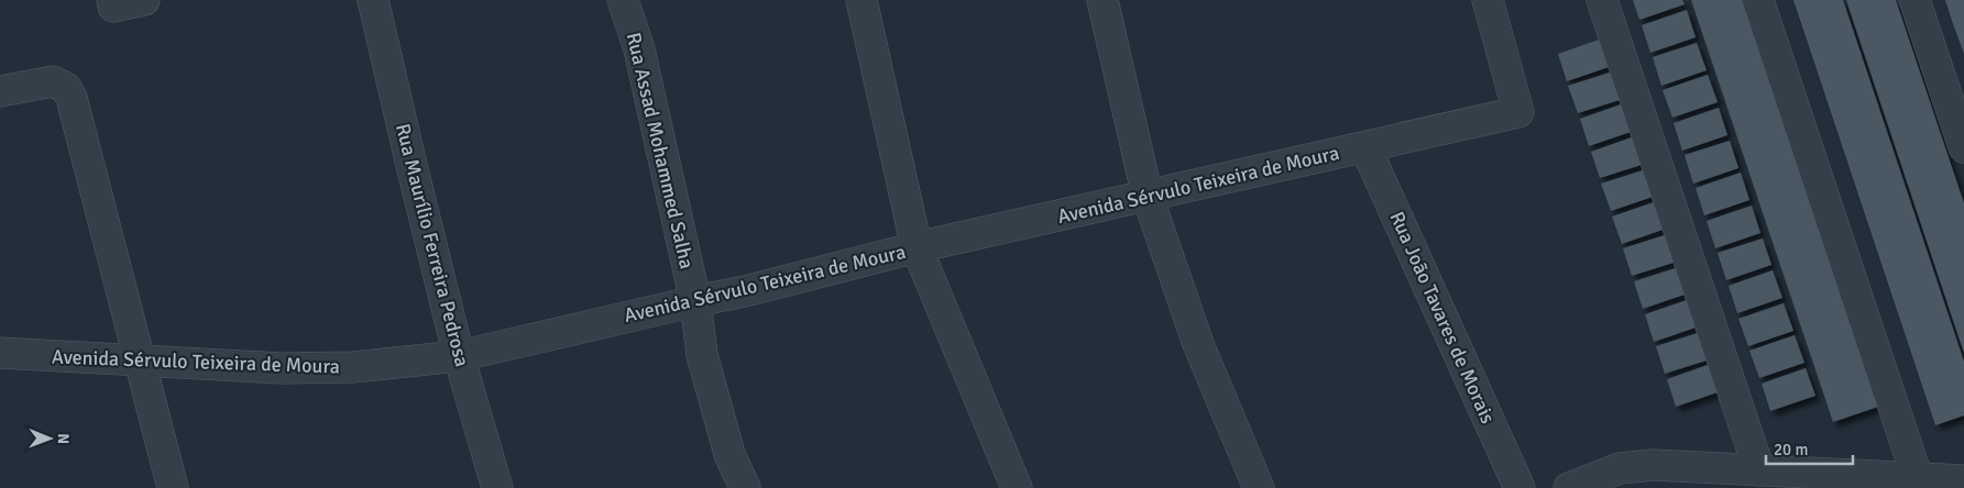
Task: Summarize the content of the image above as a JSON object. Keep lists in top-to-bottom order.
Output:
{
  "streets": {
    "street": [
      "Rua Assad Mohammed Salha",
      "Avenida Sérvulo Teixeira de Moura",
      "Rua Maurílio Ferreira Pedrosa",
      "Rua João Tavares de Morais"
    ]
  },
  "crossings": [
    ["Rua Assad Mohammed Salha", "Avenida Sérvulo Teixeira de Moura"],
    ["Avenida Sérvulo Teixeira de Moura", "Rua Maurílio Ferreira Pedrosa"],
    ["Avenida Sérvulo Teixeira de Moura", "Rua João Tavares de Morais"]
  ],
  "scale_bar": "20 m",
  "north": "right"
}
